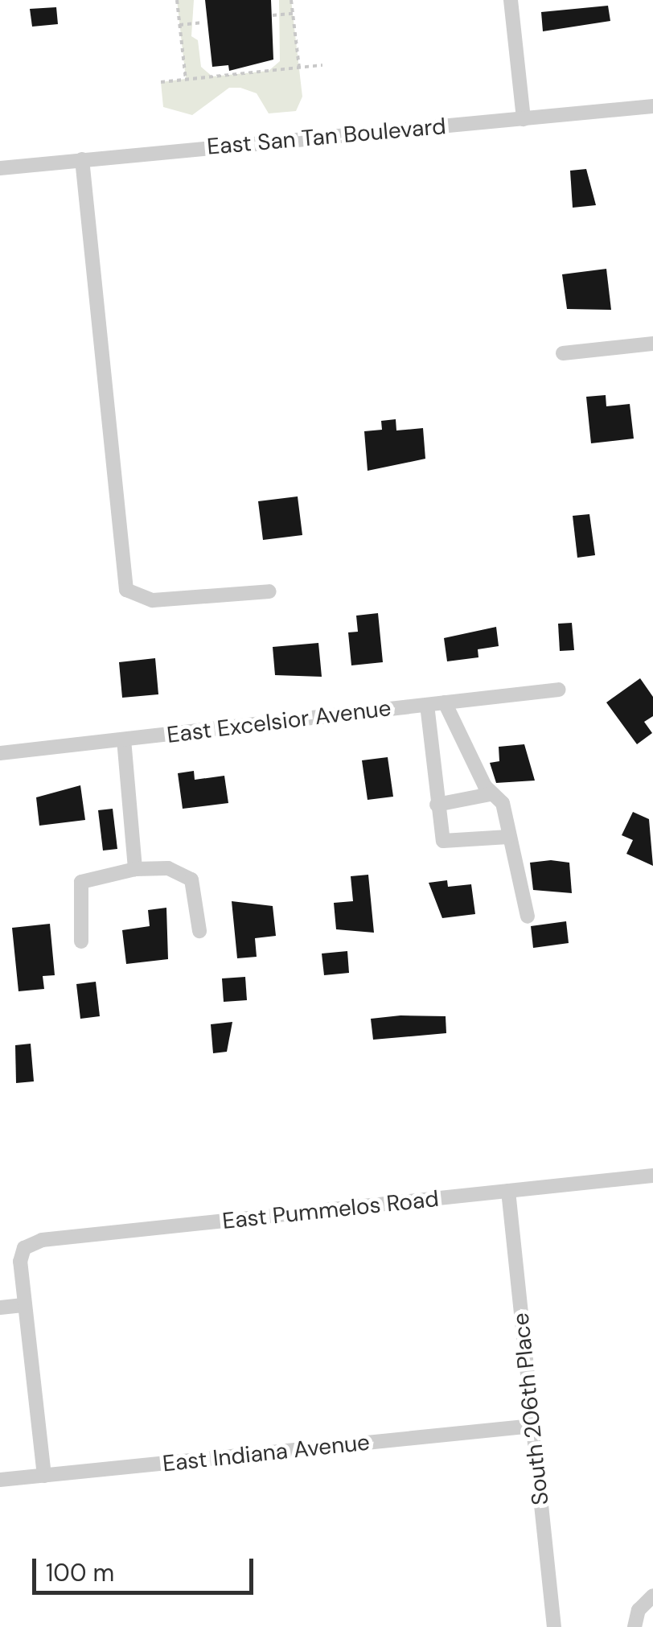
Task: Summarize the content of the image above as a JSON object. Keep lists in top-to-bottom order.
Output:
{
  "streets": {
    "street": [
      "East San Tan Boulevard",
      "East Excelsior Avenue",
      "East Pummelos Road",
      "South 206th Place",
      "East Indiana Avenue"
    ]
  },
  "crossings": [
    ["East Pummelos Road", "South 206th Place"],
    ["South 206th Place", "East Indiana Avenue"]
  ],
  "scale_bar": "100 m"
}
